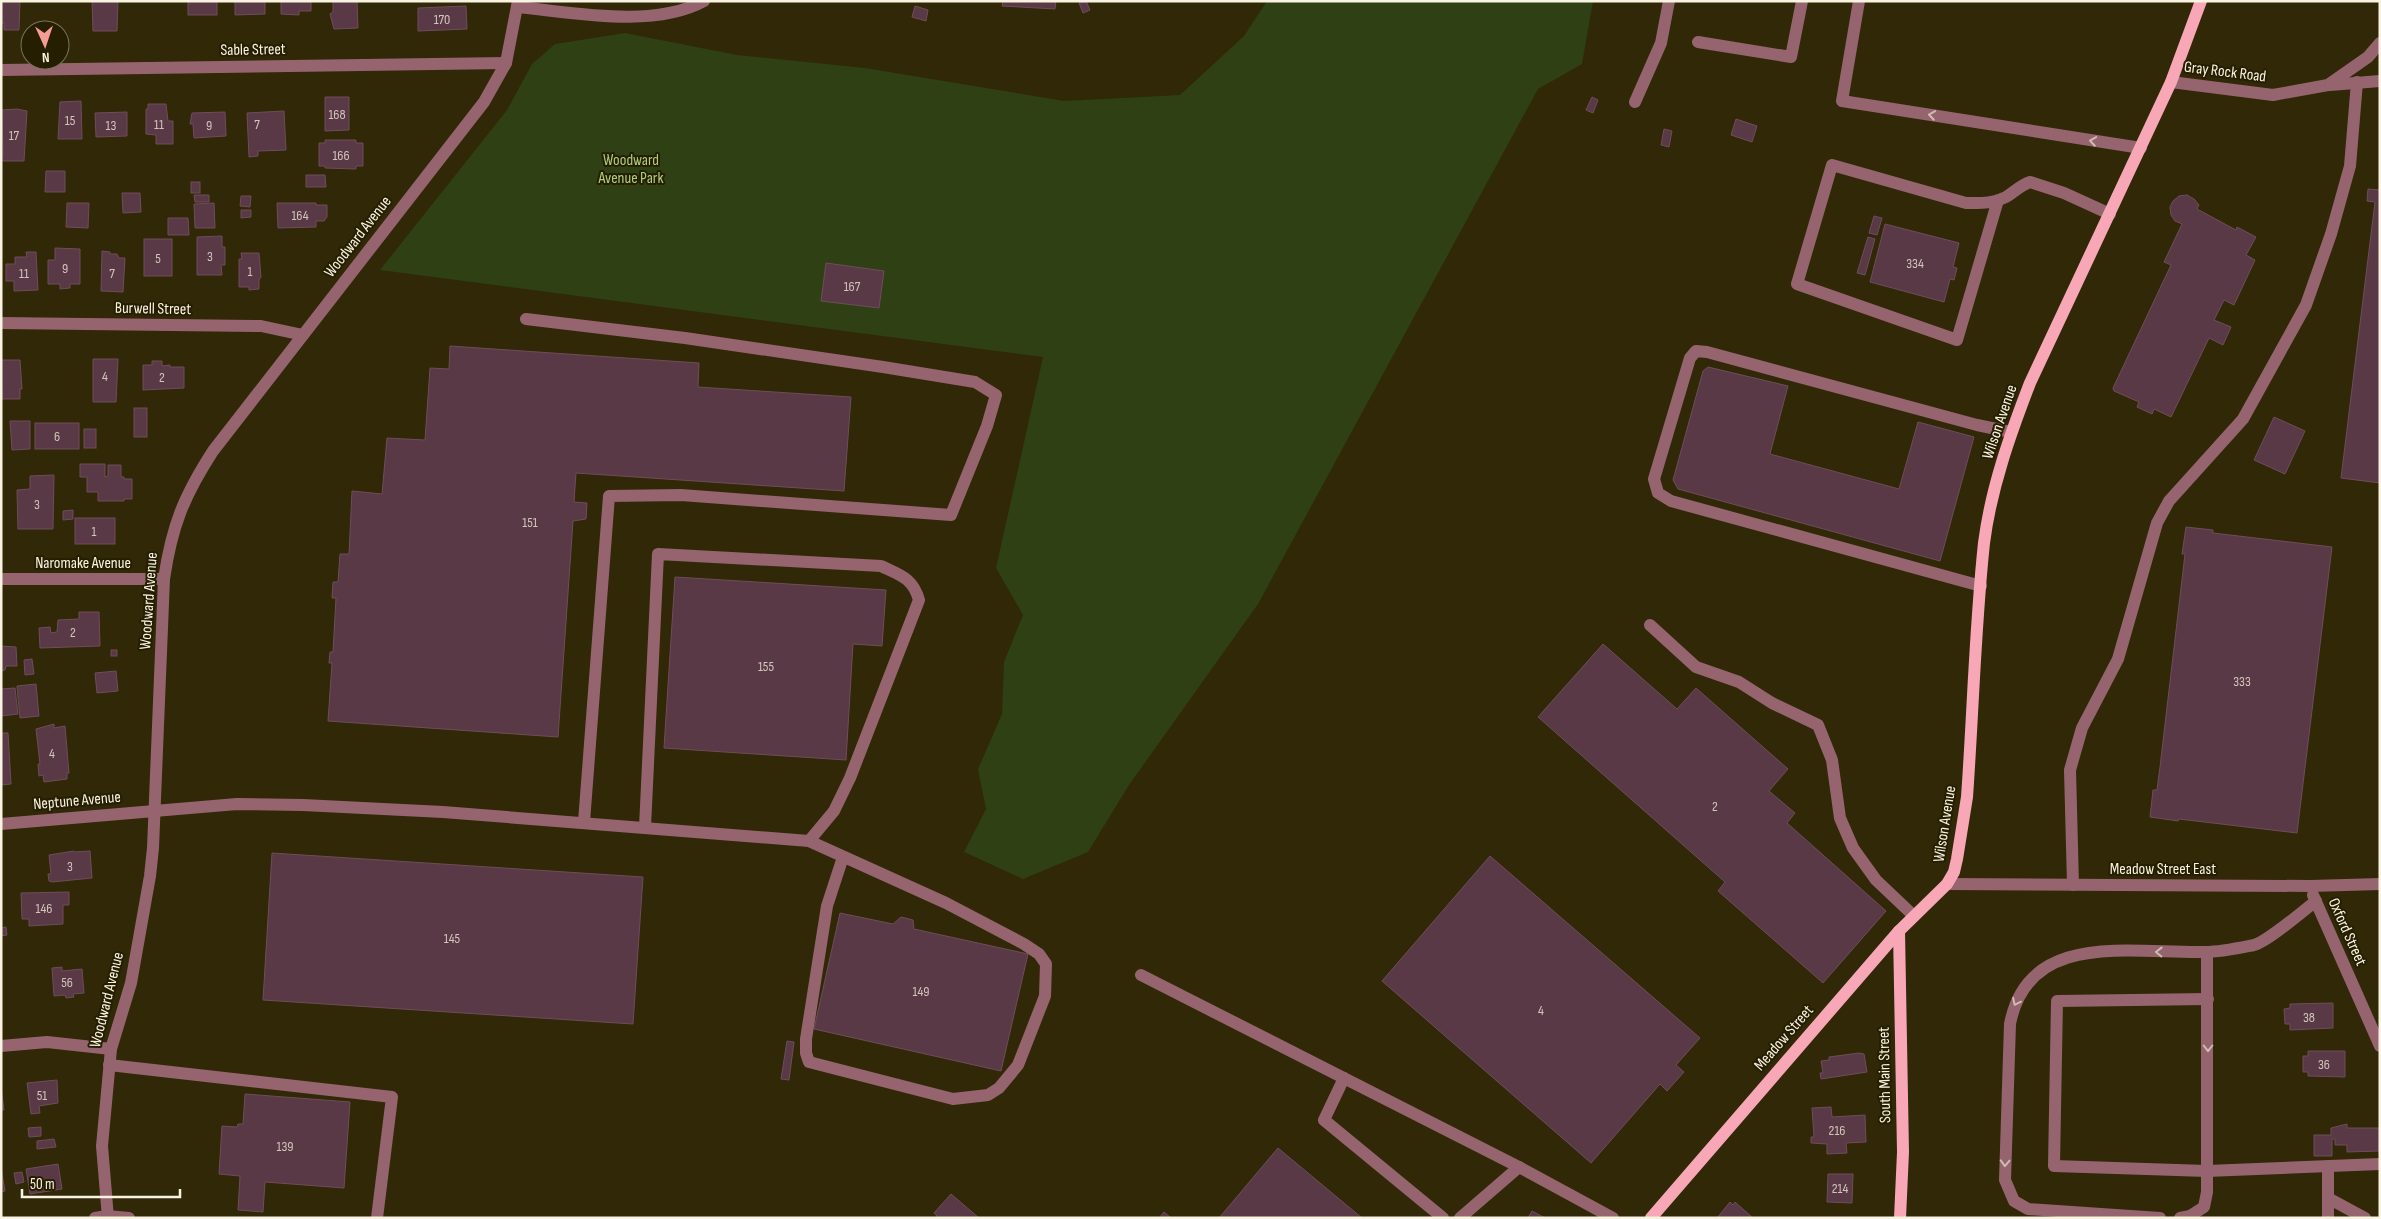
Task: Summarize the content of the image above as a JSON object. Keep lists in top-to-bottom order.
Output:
{
  "streets": {
    "main road": ["Wilson Avenue", "Meadow Street", "South Main Street"],
    "street": [
      "Sable Street",
      "Gray Rock Road",
      "Woodward Avenue",
      "Burwell Street",
      "Naromake Avenue",
      "Neptune Avenue",
      "Meadow Street East",
      "Oxford Street"
    ]
  },
  "crossings": [
    ["Sable Street", "Woodward Avenue"],
    ["Gray Rock Road", "Wilson Avenue"],
    ["Woodward Avenue", "Burwell Street"],
    ["Woodward Avenue", "Naromake Avenue"],
    ["Woodward Avenue", "Neptune Avenue"],
    ["Wilson Avenue", "Meadow Street East"],
    ["Wilson Avenue", "Meadow Street"],
    ["Meadow Street East", "Oxford Street"],
    ["Meadow Street East", "Meadow Street"],
    ["Meadow Street", "South Main Street"]
  ],
  "parks": ["Woodward Avenue Park"],
  "house_numbers": [
    "170",
    "168",
    "15",
    "11",
    "7",
    "13",
    "9",
    "17",
    "166",
    "164",
    "3",
    "5",
    "334",
    "9",
    "1",
    "11",
    "7",
    "167",
    "4",
    "2",
    "6",
    "3",
    "151",
    "1",
    "2",
    "155",
    "333",
    "4",
    "2",
    "3",
    "146",
    "145",
    "56",
    "149",
    "4",
    "38",
    "36",
    "51",
    "216",
    "139",
    "214"
  ],
  "scale_bar": "50 m",
  "north": "bottom"
}
